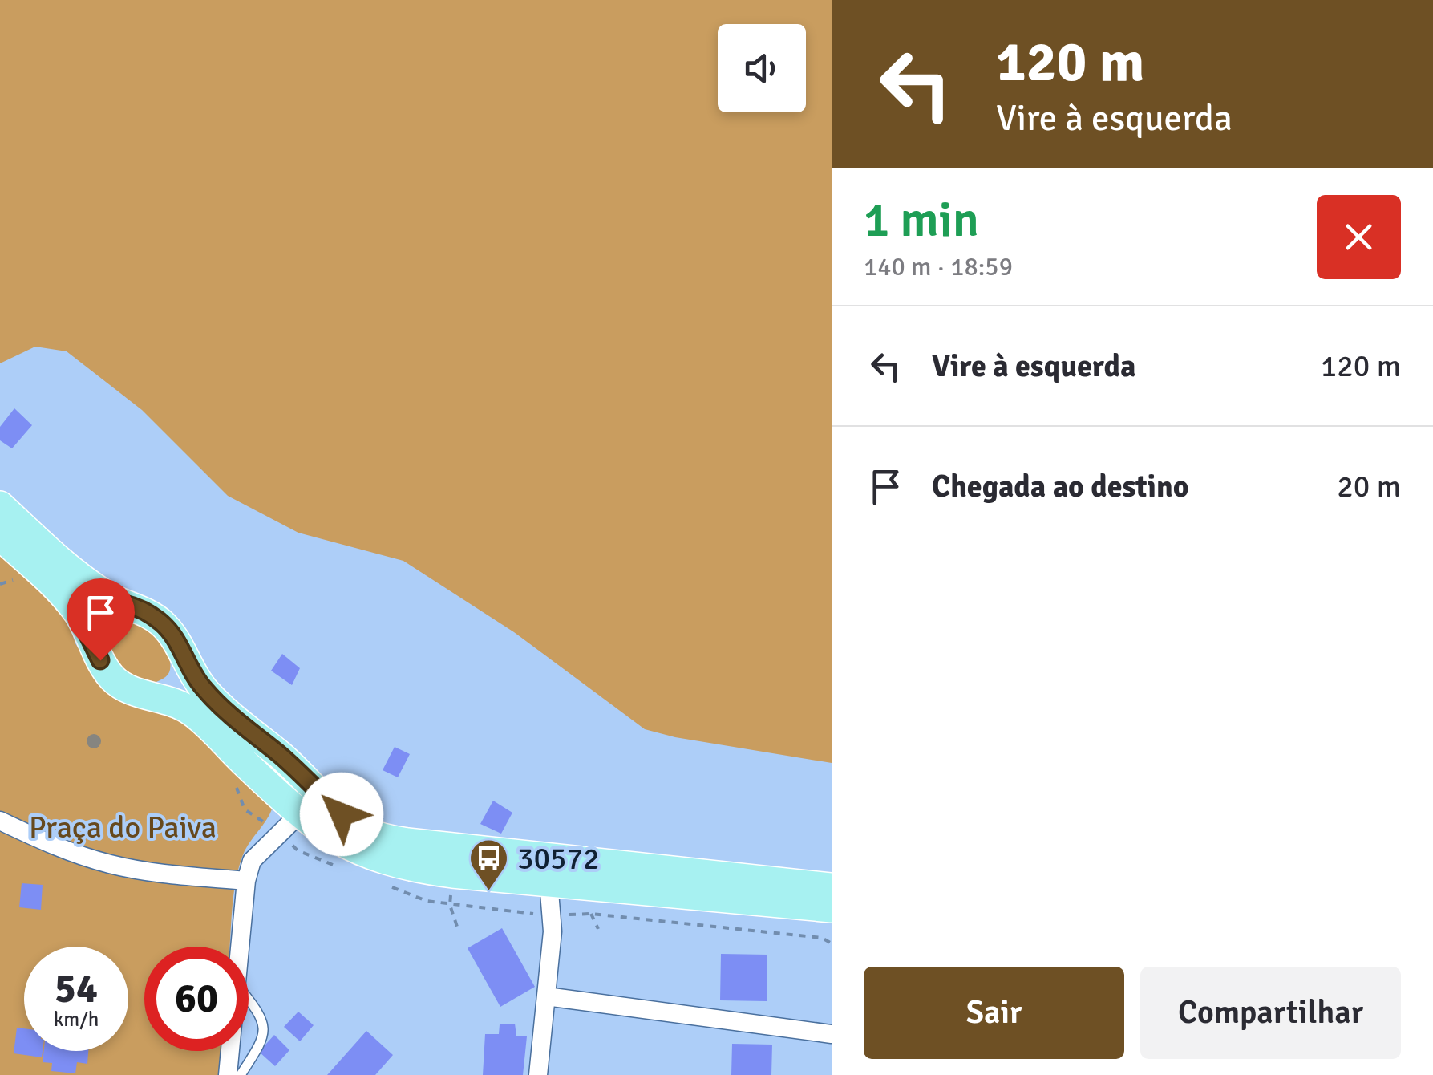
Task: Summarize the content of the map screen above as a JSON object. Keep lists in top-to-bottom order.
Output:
{
  "parks": ["Praça do Paiva"],
  "places": {
    "bus stop": ["30572"]
  },
  "page": {
    "turn": ["120 m", "Vire à esquerda"],
    "heading": ["1 min", "140 m · 18:59"],
    "list": [
      {
        "name": "Vire à esquerda",
        "value": "120 m"
      },
      {
        "name": "Chegada ao destino",
        "value": "20 m"
      }
    ],
    "speed": "54 km/h",
    "limit": "60",
    "buttons": ["Sair", "Compartilhar"]
  }
}
